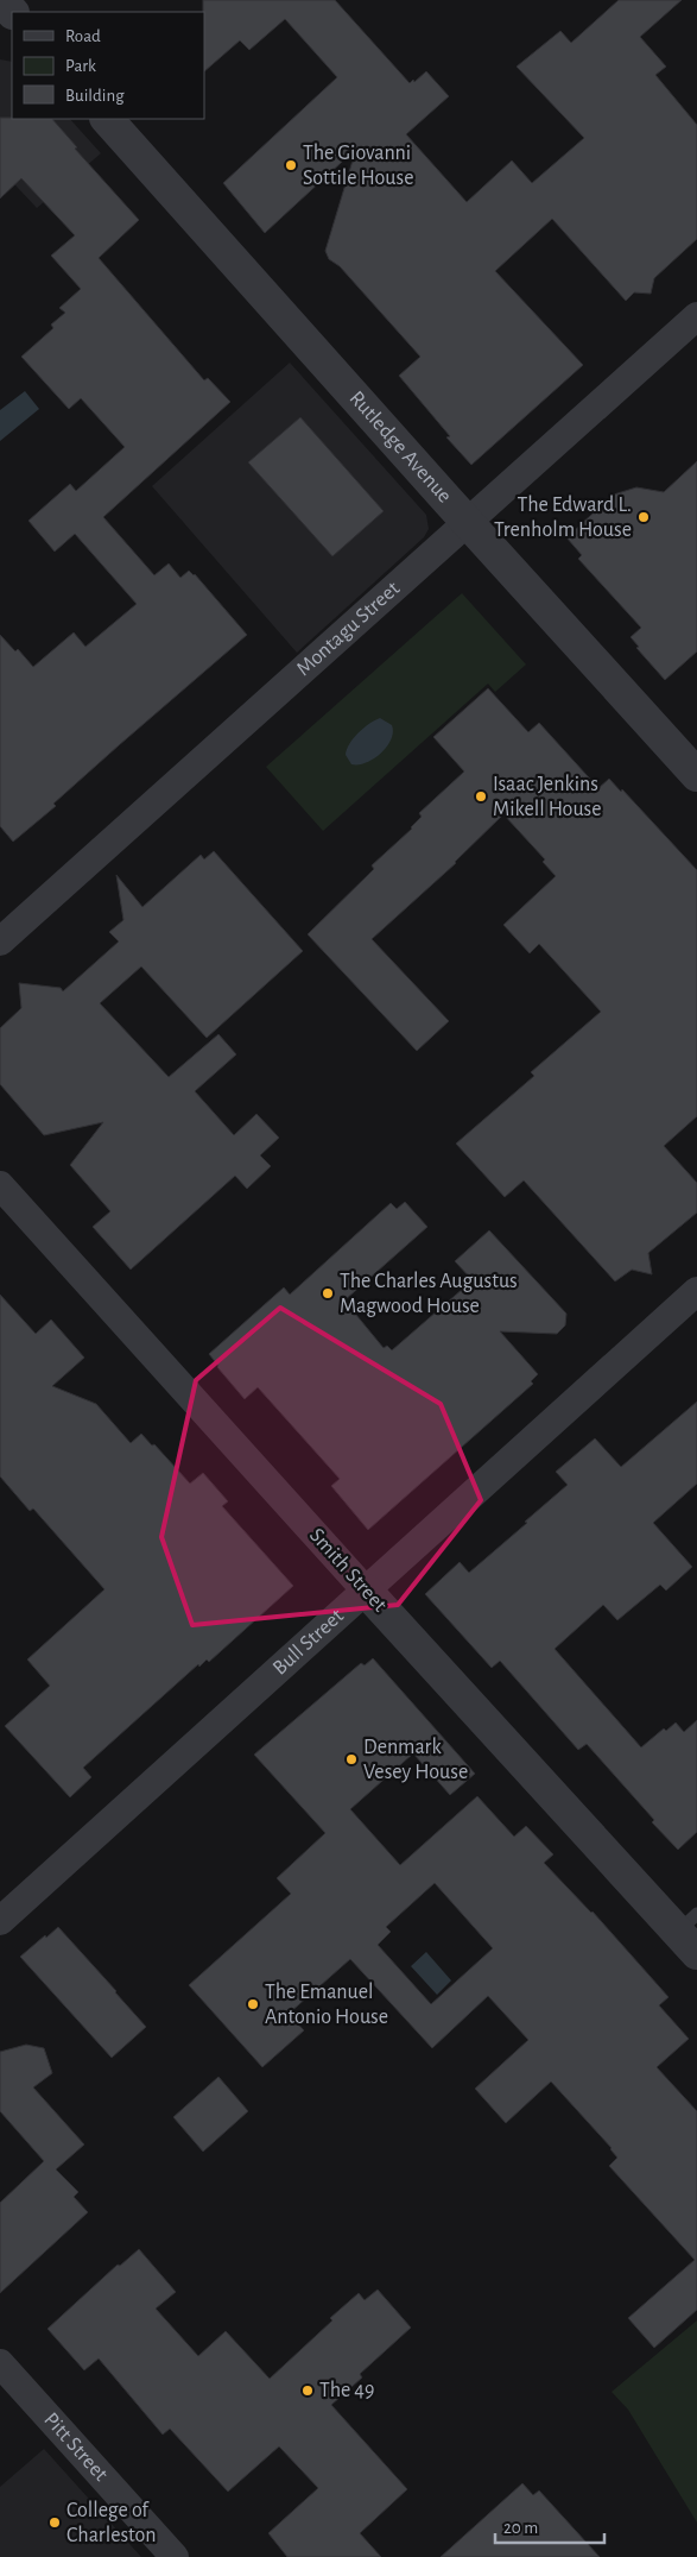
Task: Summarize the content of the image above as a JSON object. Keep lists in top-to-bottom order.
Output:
{
  "streets": {
    "street": [
      "Rutledge Avenue",
      "Montagu Street",
      "Smith Street",
      "Bull Street",
      "Pitt Street"
    ]
  },
  "crossings": [
    ["Rutledge Avenue", "Montagu Street"],
    ["Smith Street", "Bull Street"]
  ],
  "places": [
    "The Giovanni Sottile House",
    "The Edward L. Trenholm House",
    "Isaac Jenkins Mikell House",
    "The Charles Augustus Magwood House",
    "Denmark Vesey House",
    "The Emanuel Antonio House",
    "The 49",
    "College of Charleston"
  ],
  "legend": ["Road", "Park", "Building"],
  "scale_bar": "20 m"
}
